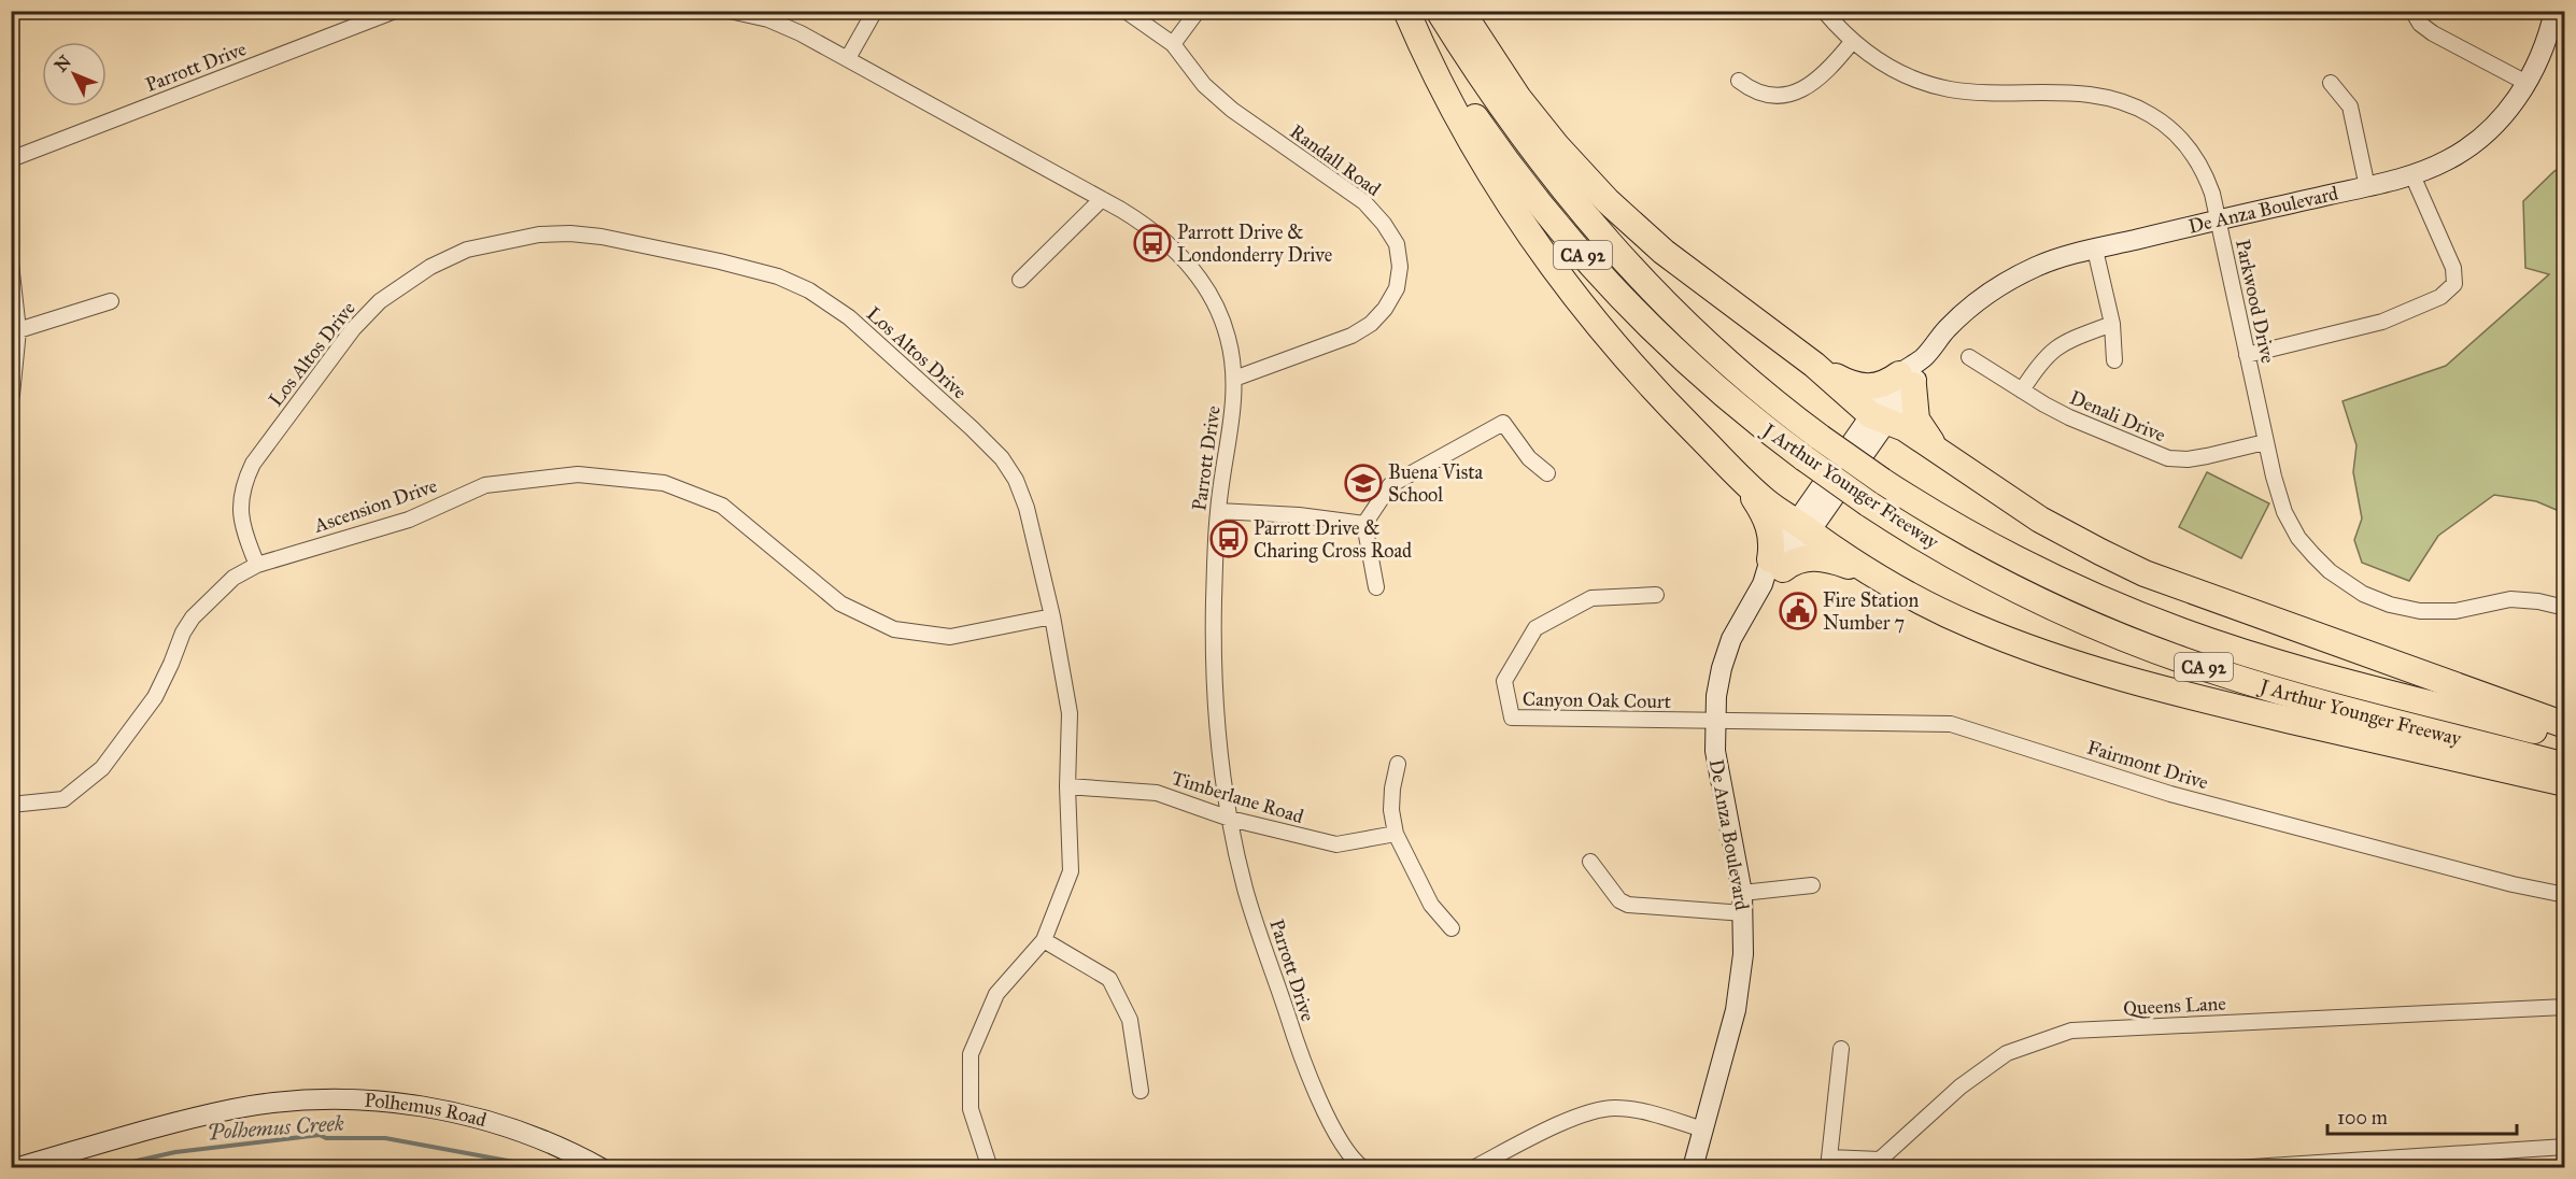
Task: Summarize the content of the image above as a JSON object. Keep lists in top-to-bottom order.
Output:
{
  "streets": {
    "highway": ["CA 92", "J Arthur Younger Freeway"],
    "street": [
      "Parrott Drive",
      "Randall Road",
      "De Anza Boulevard",
      "Parkwood Drive",
      "Los Altos Drive",
      "Denali Drive",
      "Ascension Drive",
      "Canyon Oak Court",
      "Fairmont Drive",
      "Timberlane Road",
      "Queens Lane",
      "Polhemus Road"
    ]
  },
  "crossings": [
    ["Parrott Drive", "Randall Road"],
    ["Parrott Drive", "Timberlane Road"],
    ["De Anza Boulevard", "Parkwood Drive"],
    ["De Anza Boulevard", "Canyon Oak Court"],
    ["De Anza Boulevard", "Fairmont Drive"],
    ["Parkwood Drive", "Denali Drive"],
    ["Los Altos Drive", "Ascension Drive"],
    ["Los Altos Drive", "Timberlane Road"],
    ["Canyon Oak Court", "Fairmont Drive"]
  ],
  "water": ["Polhemus Creek"],
  "places": {
    "bus stop": ["Parrott Drive & Londonderry Drive", "Parrott Drive & Charing Cross Road"],
    "school or university": ["Buena Vista School"],
    "public building": ["Fire Station Number 7"]
  },
  "scale_bar": "100 m",
  "north": "top left"
}
